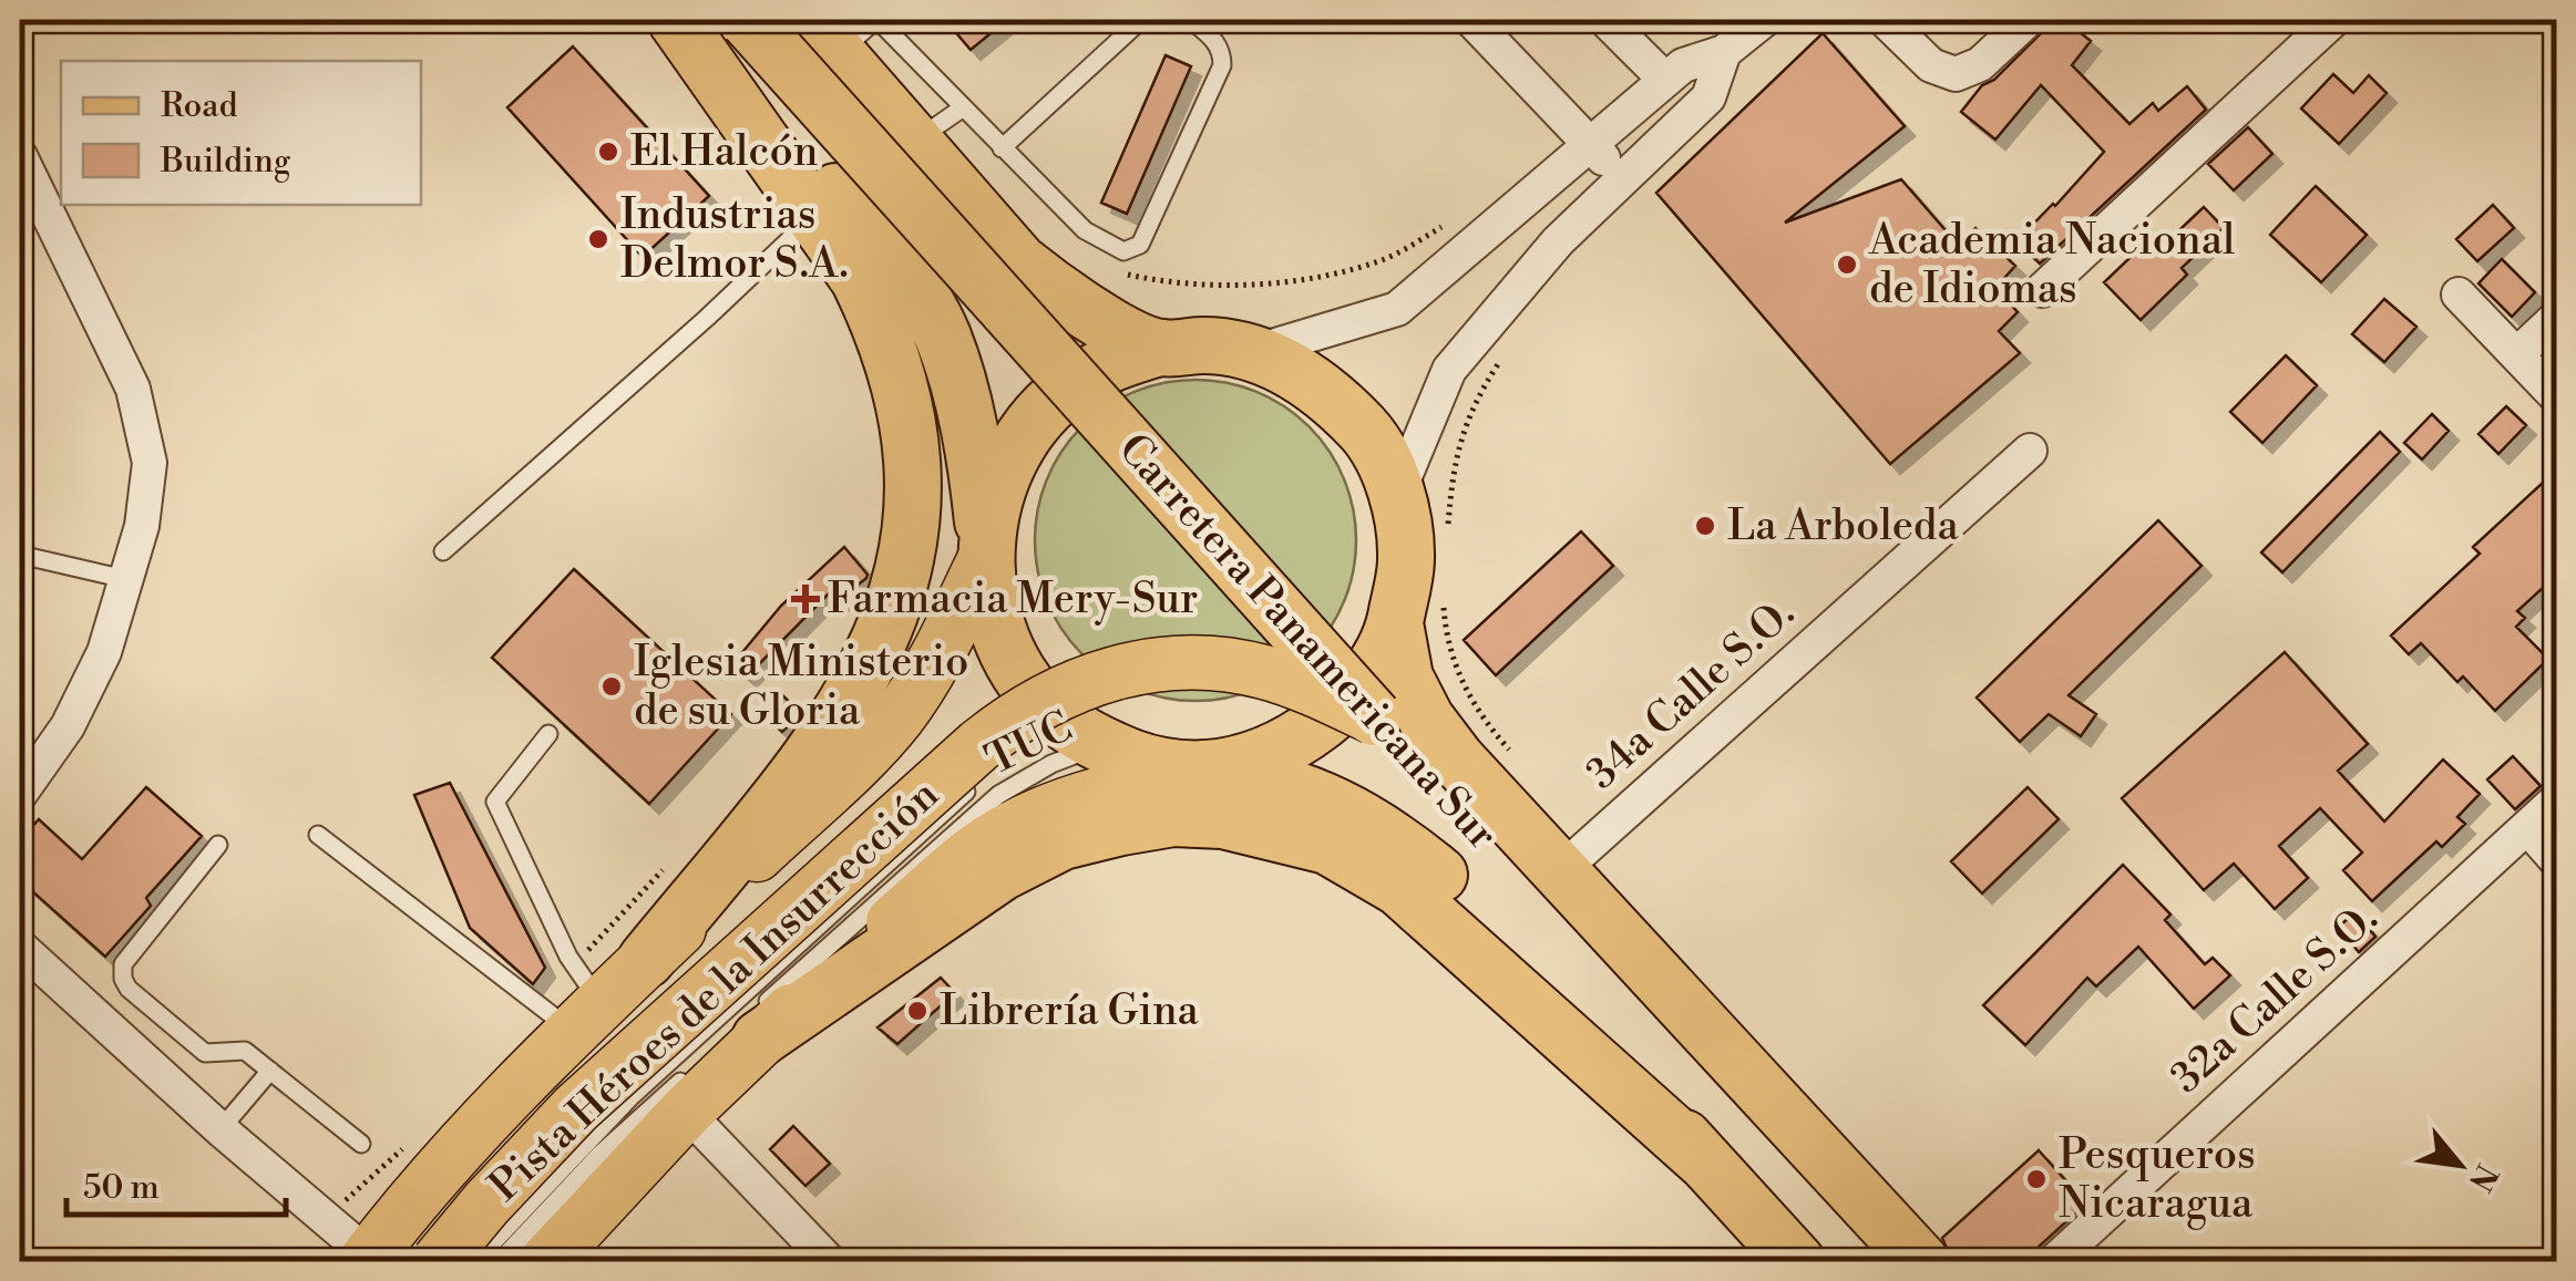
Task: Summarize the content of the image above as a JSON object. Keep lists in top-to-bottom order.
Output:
{
  "streets": {
    "highway": ["Carretera Panamericana Sur"],
    "main road": ["Pista Héroes de la Insurrección"],
    "street": ["34a Calle S.O.", "32a Calle S.O."],
    "lane": ["TUC"]
  },
  "crossings": [
    ["Carretera Panamericana Sur", "34a Calle S.O."],
    ["Carretera Panamericana Sur", "Pista Héroes de la Insurrección"],
    ["TUC", "Pista Héroes de la Insurrección"]
  ],
  "places": {
    "other": [
      "El Halcón",
      "Industrias Delmor S.A.",
      "Academia Nacional de Idiomas",
      "La Arboleda",
      "Iglesia Ministerio de su Gloria",
      "Librería Gina",
      "Pesqueros Nicaragua"
    ],
    "health": ["Farmacia Mery-Sur"]
  },
  "legend": ["Road", "Building"],
  "scale_bar": "50 m",
  "north": "bottom right"
}
